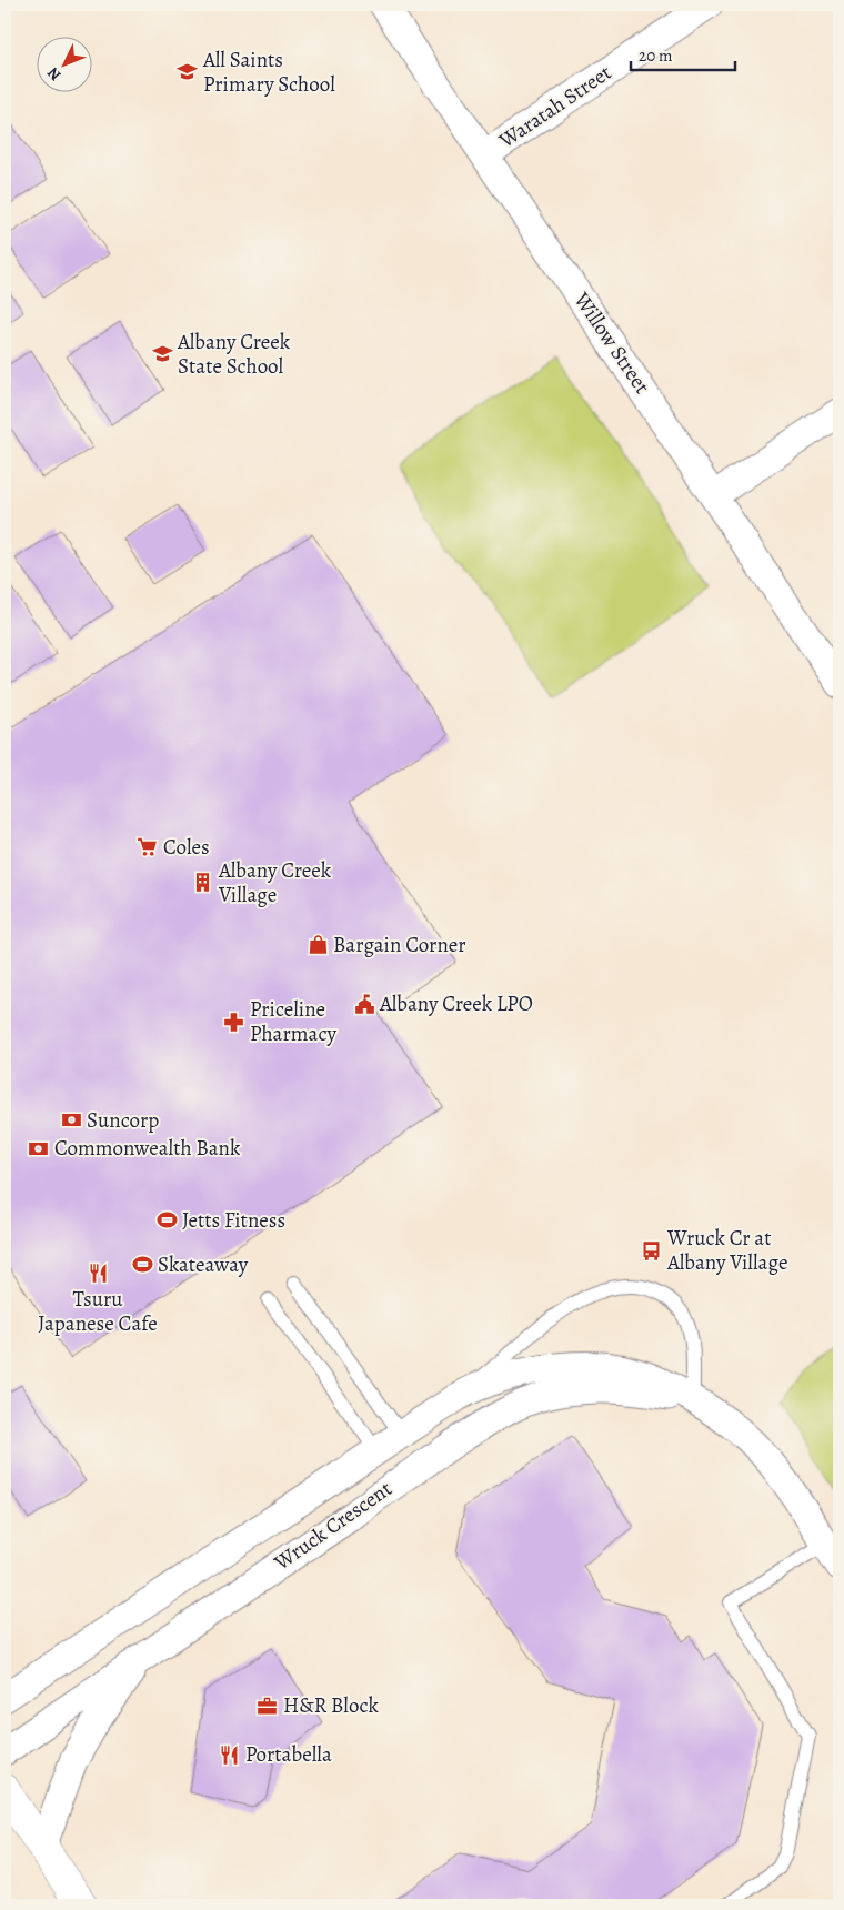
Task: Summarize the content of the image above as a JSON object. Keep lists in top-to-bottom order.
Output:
{
  "streets": {
    "street": ["Waratah Street", "Willow Street", "Wruck Crescent"]
  },
  "crossings": [
    ["Waratah Street", "Willow Street"]
  ],
  "places": {
    "school or university": ["All Saints Primary School", "Albany Creek State School"],
    "supermarket": ["Coles"],
    "building": ["Albany Creek Village"],
    "shop": ["Bargain Corner"],
    "public building": ["Albany Creek LPO"],
    "pharmacy": ["Priceline Pharmacy"],
    "bank": ["Suncorp", "Commonwealth Bank"],
    "sports": ["Jetts Fitness", "Skateaway"],
    "bus stop": ["Wruck Cr at Albany Village"],
    "restaurant": ["Tsuru Japanese Cafe", "Portabella"],
    "office": ["H&R Block"]
  },
  "scale_bar": "20 m",
  "north": "bottom left"
}
